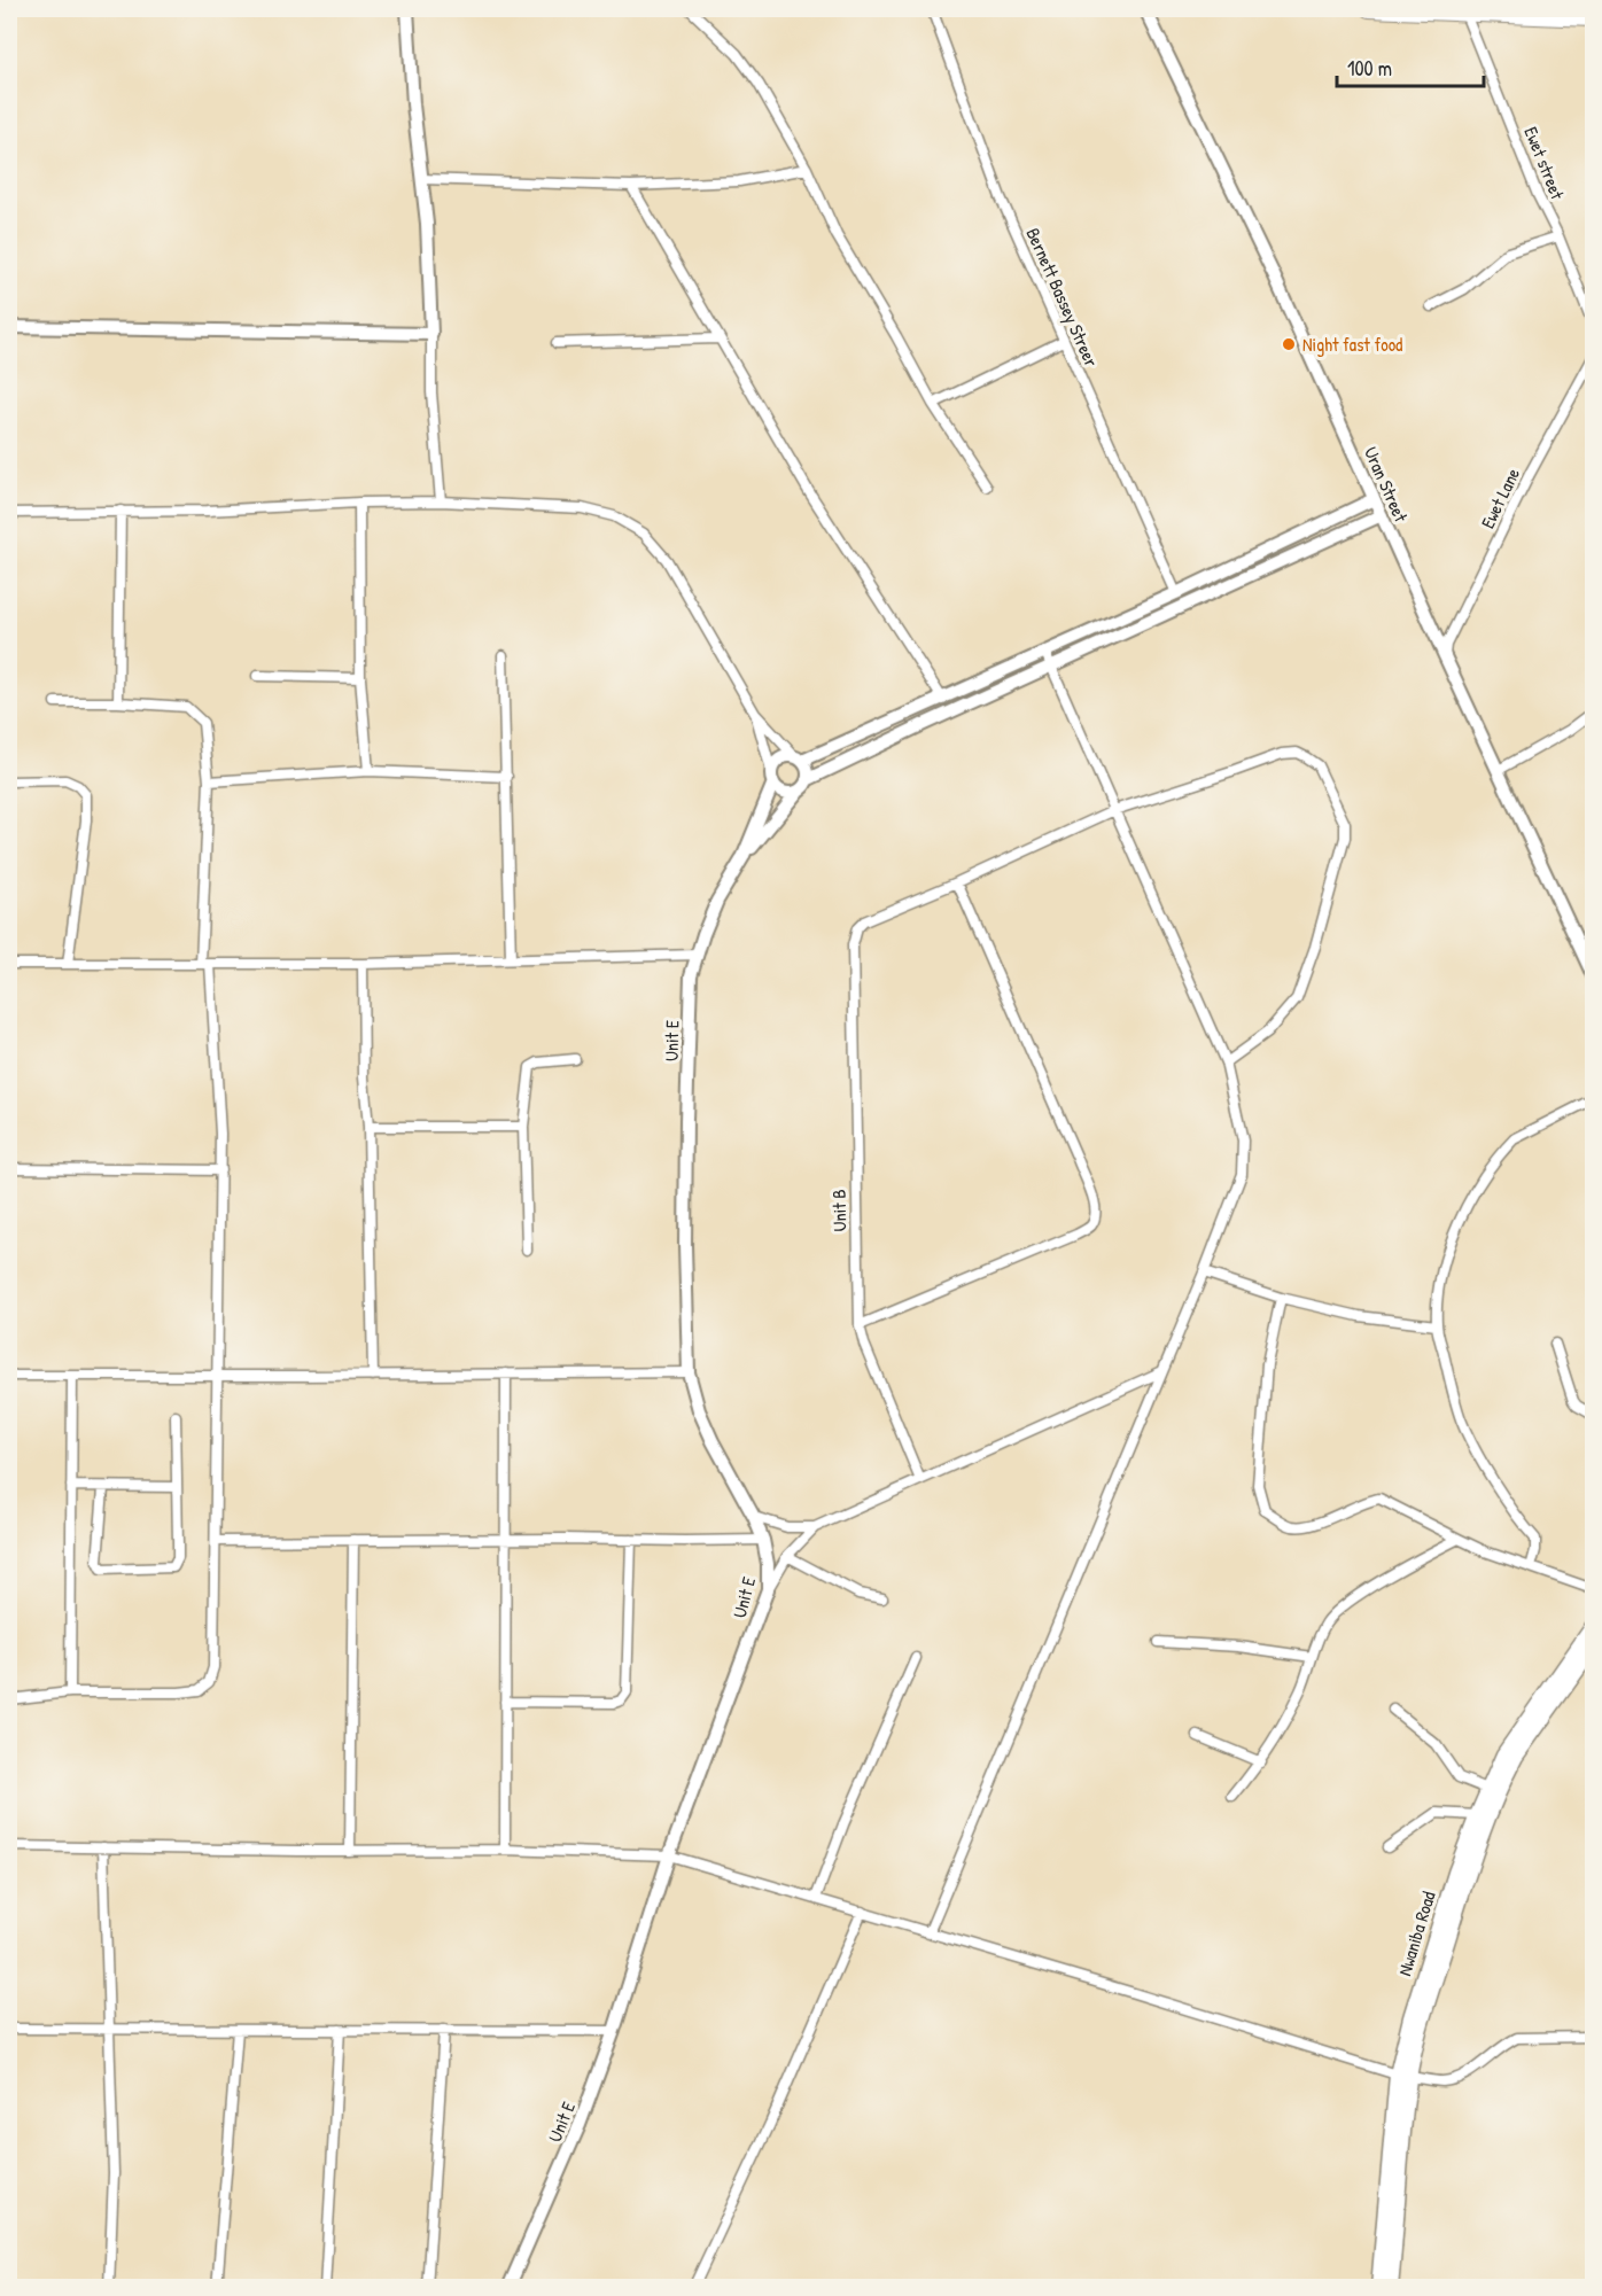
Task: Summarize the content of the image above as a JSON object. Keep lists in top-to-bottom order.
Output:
{
  "streets": {
    "main road": ["Nwaniba Road"],
    "street": [
      "Ewet street",
      "Bernett Bassey Streer",
      "Uran Street",
      "Ewet Lane",
      "Unit E",
      "Unit B"
    ]
  },
  "crossings": [
    ["Uran Street", "Ewet Lane"]
  ],
  "places": ["Night fast food"],
  "scale_bar": "100 m"
}
